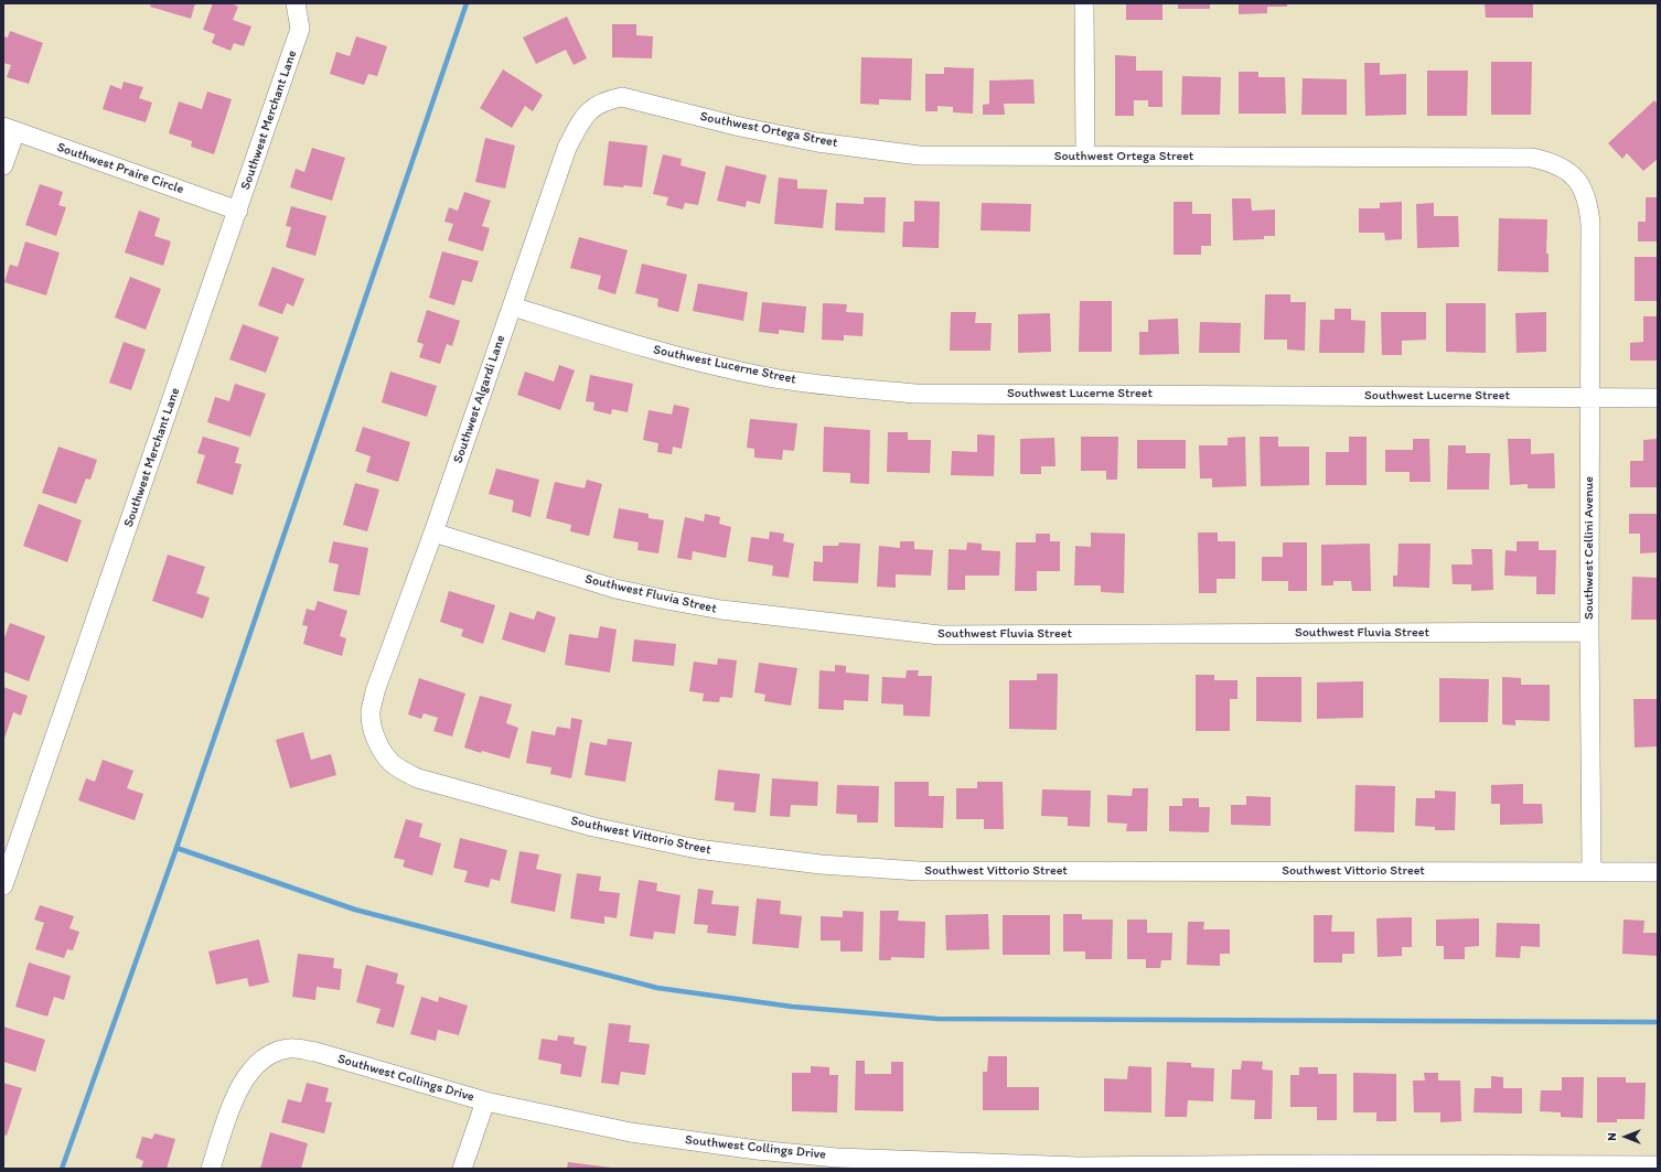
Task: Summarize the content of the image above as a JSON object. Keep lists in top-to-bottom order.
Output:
{
  "streets": {
    "street": [
      "Southwest Merchant Lane",
      "Southwest Ortega Street",
      "Southwest Praire Circle",
      "Southwest Lucerne Street",
      "Southwest Algardi Lane",
      "Southwest Cellini Avenue",
      "Southwest Fluvia Street",
      "Southwest Vittorio Street",
      "Southwest Collings Drive"
    ]
  },
  "crossings": [
    ["Southwest Merchant Lane", "Southwest Praire Circle"],
    ["Southwest Ortega Street", "Southwest Algardi Lane"],
    ["Southwest Ortega Street", "Southwest Cellini Avenue"],
    ["Southwest Lucerne Street", "Southwest Algardi Lane"],
    ["Southwest Lucerne Street", "Southwest Cellini Avenue"],
    ["Southwest Algardi Lane", "Southwest Fluvia Street"],
    ["Southwest Algardi Lane", "Southwest Vittorio Street"],
    ["Southwest Cellini Avenue", "Southwest Fluvia Street"],
    ["Southwest Cellini Avenue", "Southwest Vittorio Street"]
  ],
  "north": "left"
}
